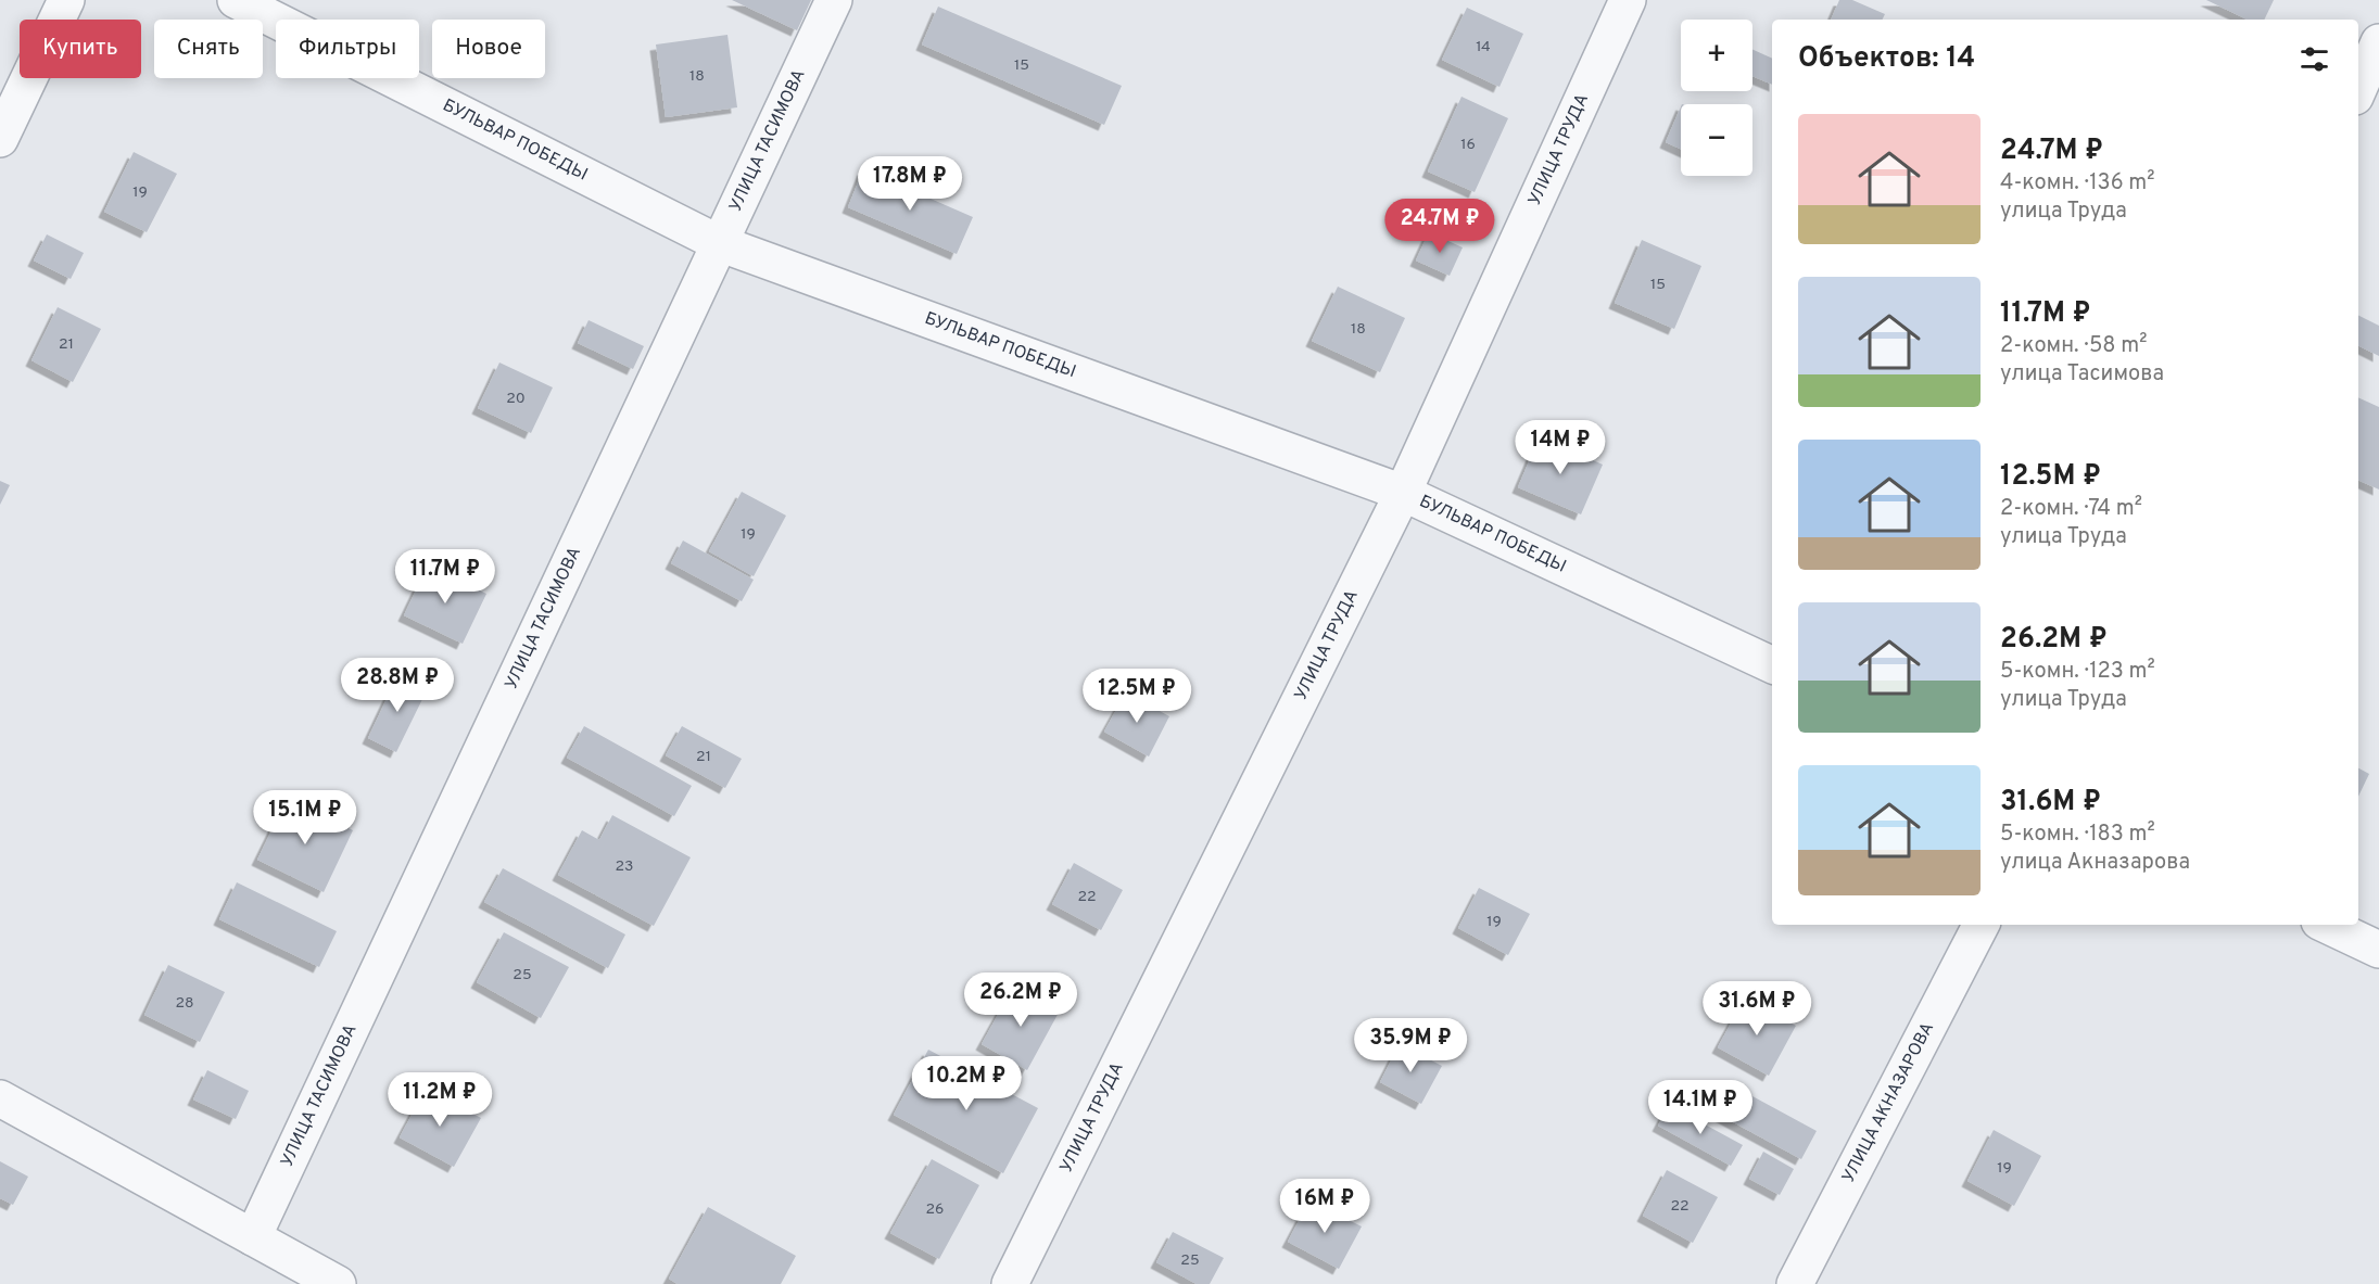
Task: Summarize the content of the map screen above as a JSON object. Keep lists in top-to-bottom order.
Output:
{
  "streets": {
    "street": [
      "БУЛЬВАР ПОБЕДЫ",
      "УЛИЦА ТАСИМОВА",
      "УЛИЦА ТРУДА",
      "УЛИЦА АКНАЗАРОВА"
    ]
  },
  "crossings": [
    ["БУЛЬВАР ПОБЕДЫ", "УЛИЦА ТАСИМОВА"],
    ["БУЛЬВАР ПОБЕДЫ", "УЛИЦА ТРУДА"]
  ],
  "house_numbers": [
    "14",
    "15",
    "18",
    "16",
    "19",
    "15",
    "18",
    "21",
    "20",
    "19",
    "21",
    "23",
    "22",
    "19",
    "25",
    "28",
    "19",
    "22",
    "26",
    "25"
  ],
  "page": {
    "map_buttons": ["+", "−"],
    "chip": [
      "Купить",
      "Снять",
      "Фильтры",
      "Новое"
    ],
    "heading": "Объектов: 14",
    "list": [
      {
        "name": "24.7M ₽",
        "note": "4-комн. · 136 m² · улица Труда"
      },
      {
        "name": "11.7M ₽",
        "note": "2-комн. · 58 m² · улица Тасимова"
      },
      {
        "name": "12.5M ₽",
        "note": "2-комн. · 74 m² · улица Труда"
      },
      {
        "name": "26.2M ₽",
        "note": "5-комн. · 123 m² · улица Труда"
      },
      {
        "name": "31.6M ₽",
        "note": "5-комн. · 183 m² · улица Акназарова"
      }
    ],
    "price": [
      "17.8M ₽",
      "24.7M ₽",
      "14M ₽",
      "11.7M ₽",
      "28.8M ₽",
      "12.5M ₽",
      "15.1M ₽",
      "26.2M ₽",
      "31.6M ₽",
      "35.9M ₽",
      "10.2M ₽",
      "11.2M ₽",
      "14.1M ₽",
      "16M ₽"
    ]
  }
}
